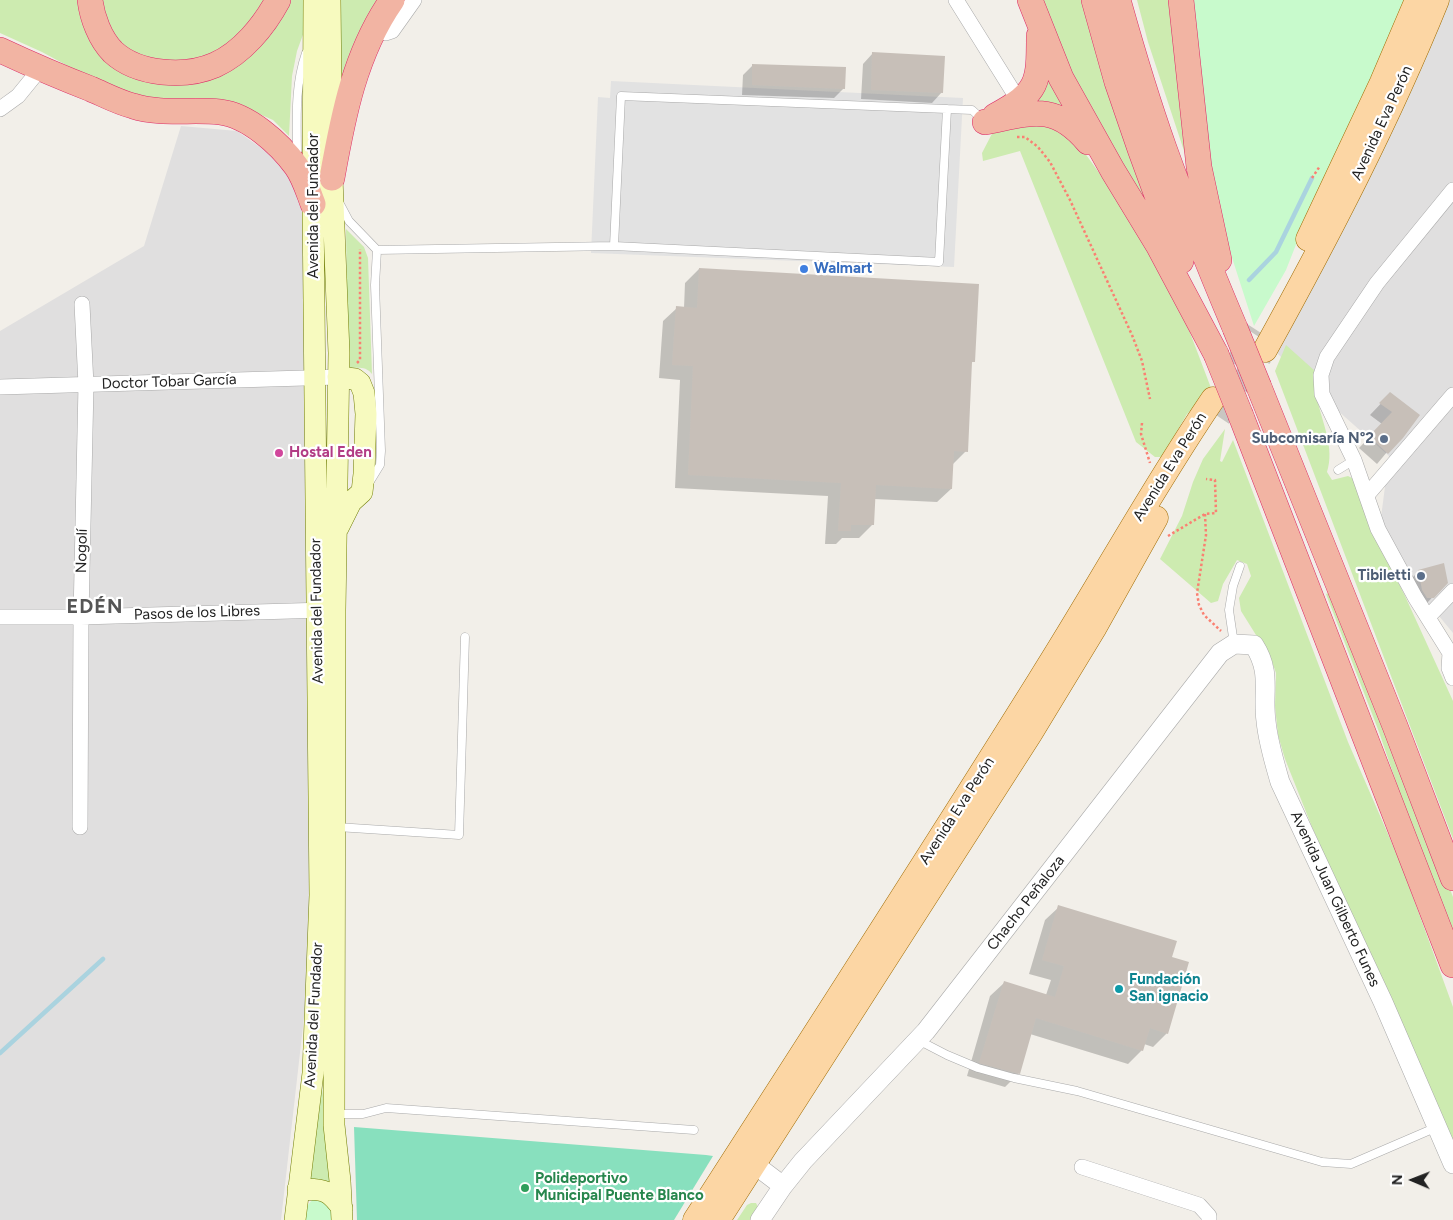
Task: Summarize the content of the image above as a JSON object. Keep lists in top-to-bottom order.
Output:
{
  "streets": {
    "main road": ["Avenida Eva Perón", "Avenida del Fundador"],
    "street": [
      "Doctor Tobar García",
      "Nogolí",
      "Pasos de los Libres",
      "Avenida Juan Gilberto Funes",
      "Chacho Peñaloza"
    ]
  },
  "crossings": [
    ["Avenida del Fundador", "Doctor Tobar García"],
    ["Avenida del Fundador", "Pasos de los Libres"],
    ["Doctor Tobar García", "Nogolí"],
    ["Nogolí", "Pasos de los Libres"],
    ["Avenida Juan Gilberto Funes", "Chacho Peñaloza"]
  ],
  "districts": ["EDÉN"],
  "places": [
    "Walmart",
    "Subcomisaría N°2",
    "Hostal Eden",
    "Tibiletti",
    "Fundación San ignacio",
    "Polideportivo Municipal Puente Blanco"
  ],
  "north": "left"
}
